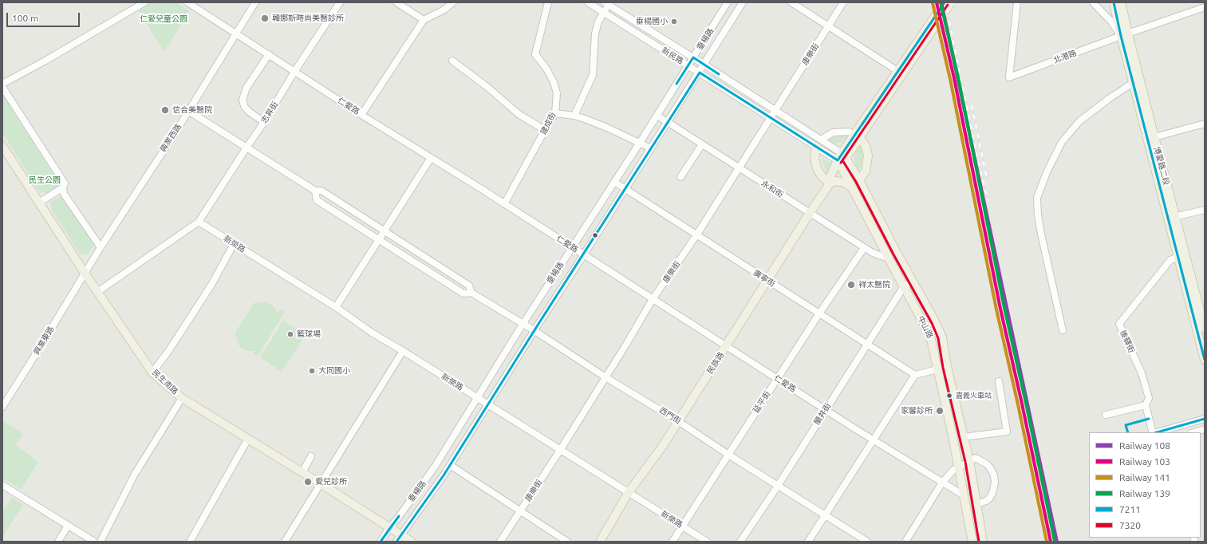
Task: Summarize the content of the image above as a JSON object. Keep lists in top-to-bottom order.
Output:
{
  "streets": {
    "main road": [
      "博愛路二段",
      "中山路",
      "民族路",
      "民生南路"
    ],
    "street": [
      "垂楊路",
      "康樂街",
      "新民路",
      "北港路",
      "仁愛路",
      "志昇街",
      "建成街",
      "興業西路",
      "永和街",
      "新榮路",
      "廣寧街",
      "興業東路",
      "後驛街",
      "延平街",
      "蘭井街",
      "西門街"
    ]
  },
  "crossings": [
    ["垂楊路", "新民路"],
    ["垂楊路", "仁愛路"],
    ["垂楊路", "永和街"],
    ["垂楊路", "新榮路"],
    ["垂楊路", "廣寧街"],
    ["垂楊路", "民生南路"],
    ["垂楊路", "西門街"],
    ["康樂街", "新民路"],
    ["康樂街", "仁愛路"],
    ["康樂街", "永和街"],
    ["康樂街", "新榮路"],
    ["康樂街", "廣寧街"],
    ["康樂街", "西門街"],
    ["新民路", "中山路"],
    ["新民路", "民族路"],
    ["北港路", "博愛路二段"],
    ["仁愛路", "志昇街"],
    ["仁愛路", "建成街"],
    ["仁愛路", "興業西路"],
    ["仁愛路", "中山路"],
    ["仁愛路", "民族路"],
    ["仁愛路", "延平街"],
    ["仁愛路", "蘭井街"],
    ["志昇街", "新榮路"],
    ["志昇街", "西門街"],
    ["興業西路", "興業東路"],
    ["興業西路", "民生南路"],
    ["興業西路", "西門街"],
    ["博愛路二段", "後驛街"],
    ["永和街", "中山路"],
    ["永和街", "民族路"],
    ["永和街", "延平街"],
    ["新榮路", "民族路"],
    ["新榮路", "延平街"],
    ["廣寧街", "民族路"],
    ["廣寧街", "延平街"],
    ["廣寧街", "蘭井街"],
    ["中山路", "民族路"],
    ["中山路", "蘭井街"],
    ["興業東路", "民生南路"],
    ["民族路", "西門街"],
    ["延平街", "西門街"],
    ["蘭井街", "西門街"]
  ],
  "parks": ["仁愛兒童公園", "民生公園"],
  "places": [
    "韓娜斯時尚美醫診所",
    "垂楊國小",
    "信合美醫院",
    "祥太醫院",
    "籃球場",
    "大同國小",
    "嘉義火車站",
    "家馨診所",
    "愛兒診所"
  ],
  "lines": [
    "rail line 108",
    "rail line 103",
    "rail line 139",
    "transit line 7211",
    "rail line 141",
    "transit line 7320"
  ],
  "legend": [
    "Railway 108",
    "Railway 103",
    "Railway 141",
    "Railway 139",
    "7211",
    "7320"
  ],
  "scale_bar": "100 m"
}
